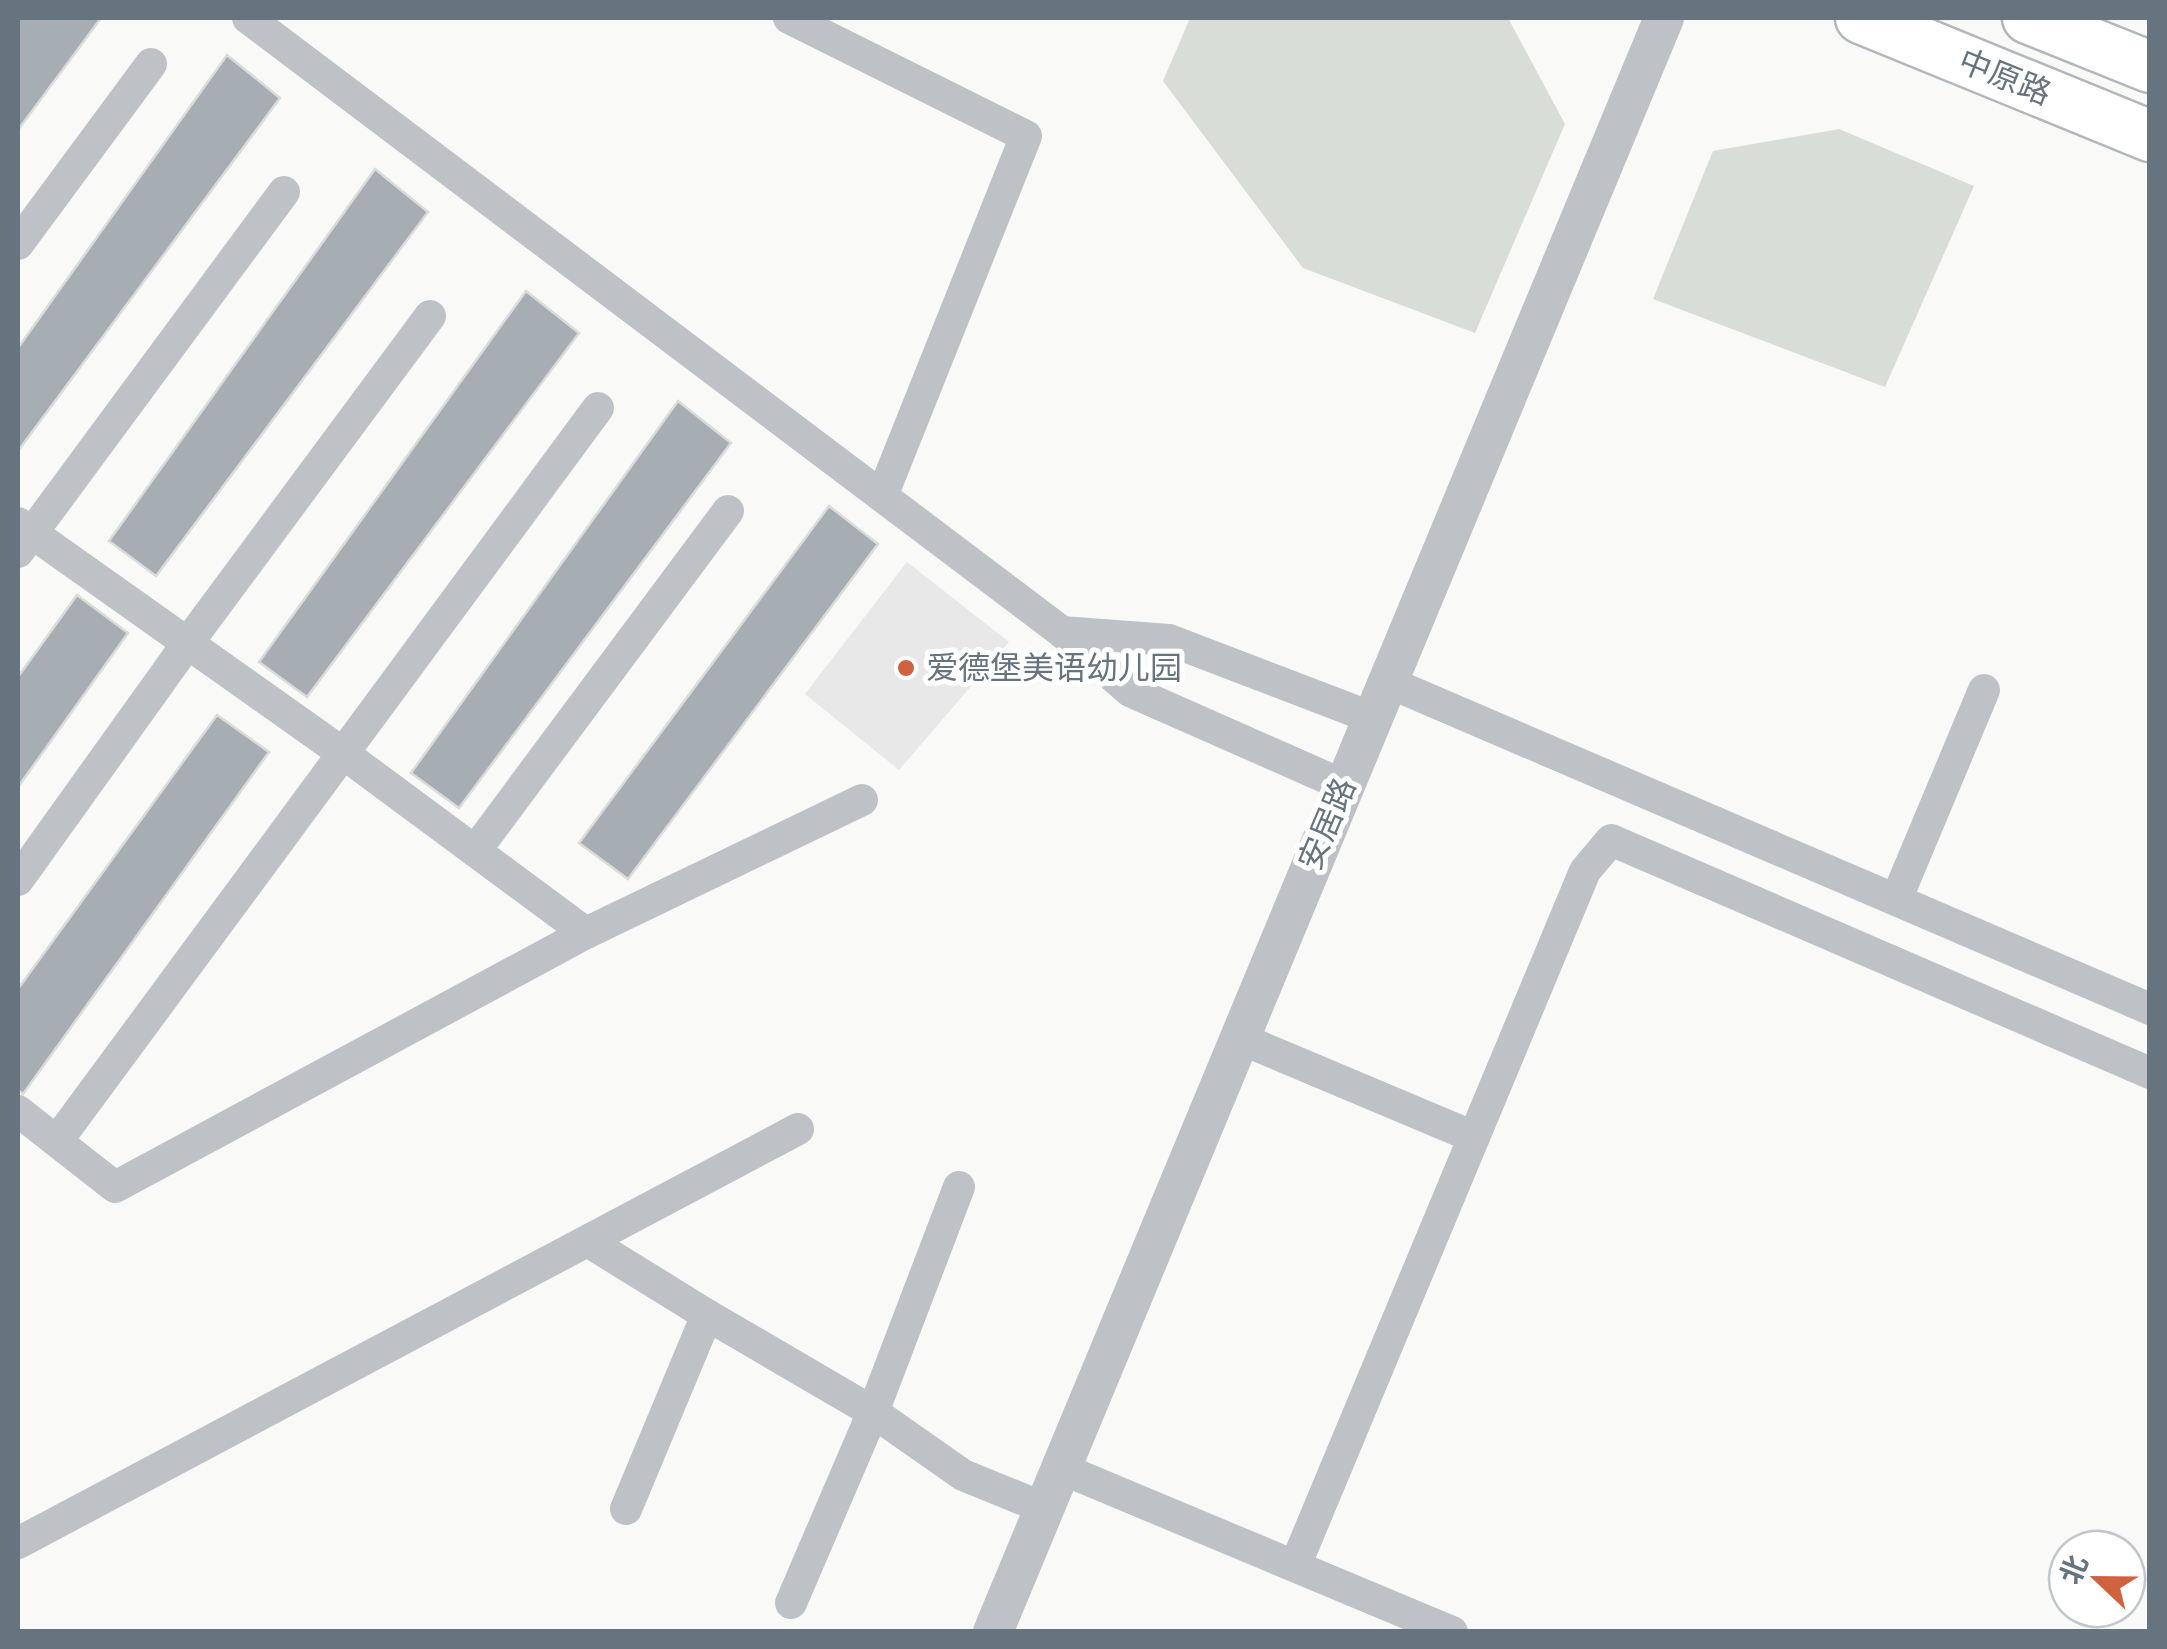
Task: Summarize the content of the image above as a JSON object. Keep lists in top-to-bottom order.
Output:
{
  "streets": {
    "main road": ["中原路"],
    "street": ["安居路"]
  },
  "places": ["爱德堡美语幼儿园"],
  "north": "left"
}
